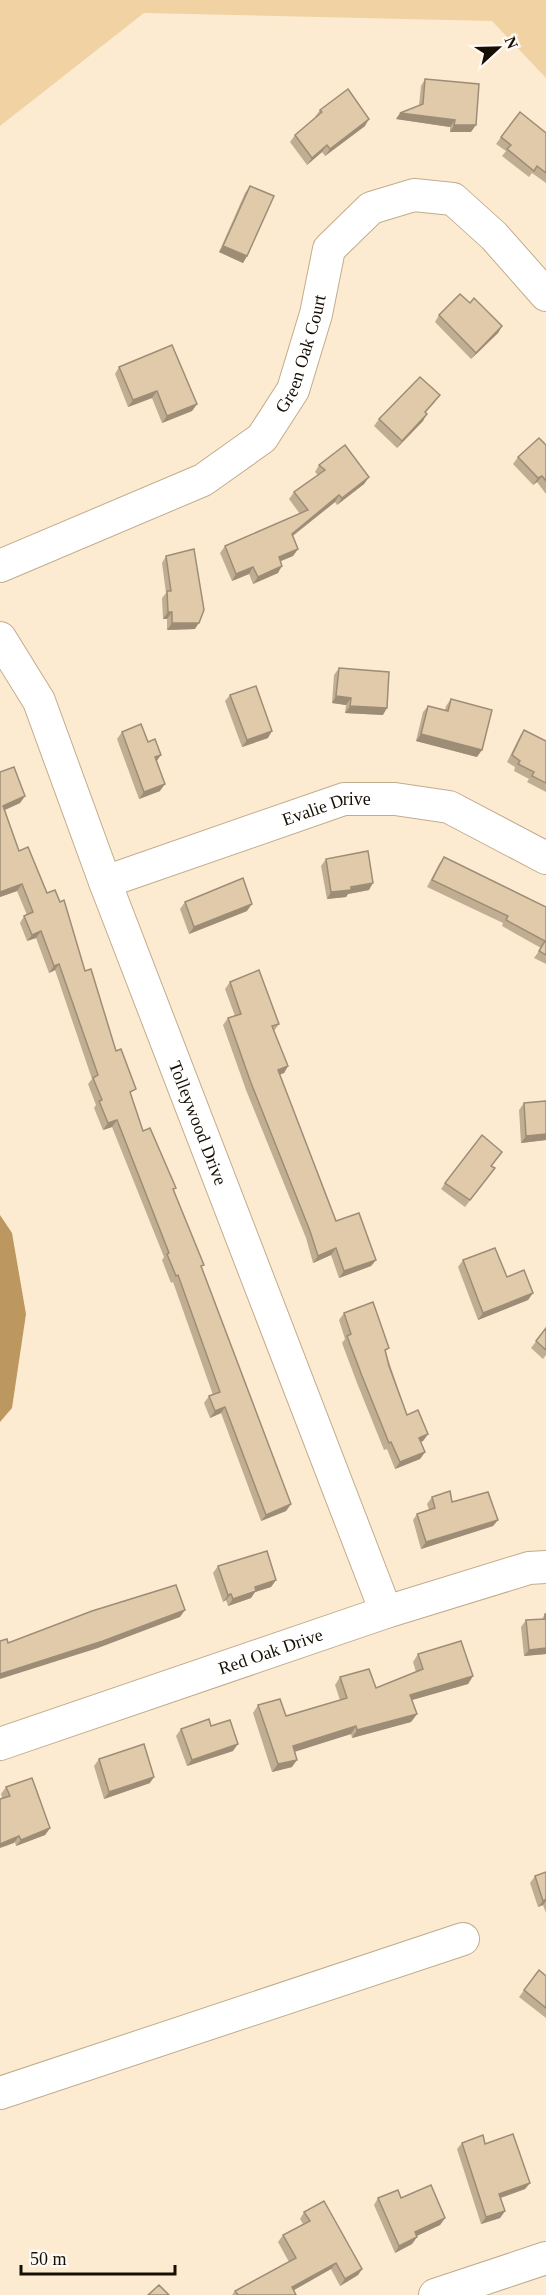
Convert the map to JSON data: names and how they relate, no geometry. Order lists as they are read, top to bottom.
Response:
{
  "streets": {
    "street": [
      "Green Oak Court",
      "Evalie Drive",
      "Tolleywood Drive",
      "Red Oak Drive"
    ]
  },
  "crossings": [
    ["Evalie Drive", "Tolleywood Drive"],
    ["Tolleywood Drive", "Red Oak Drive"]
  ],
  "scale_bar": "50 m",
  "north": "right"
}
